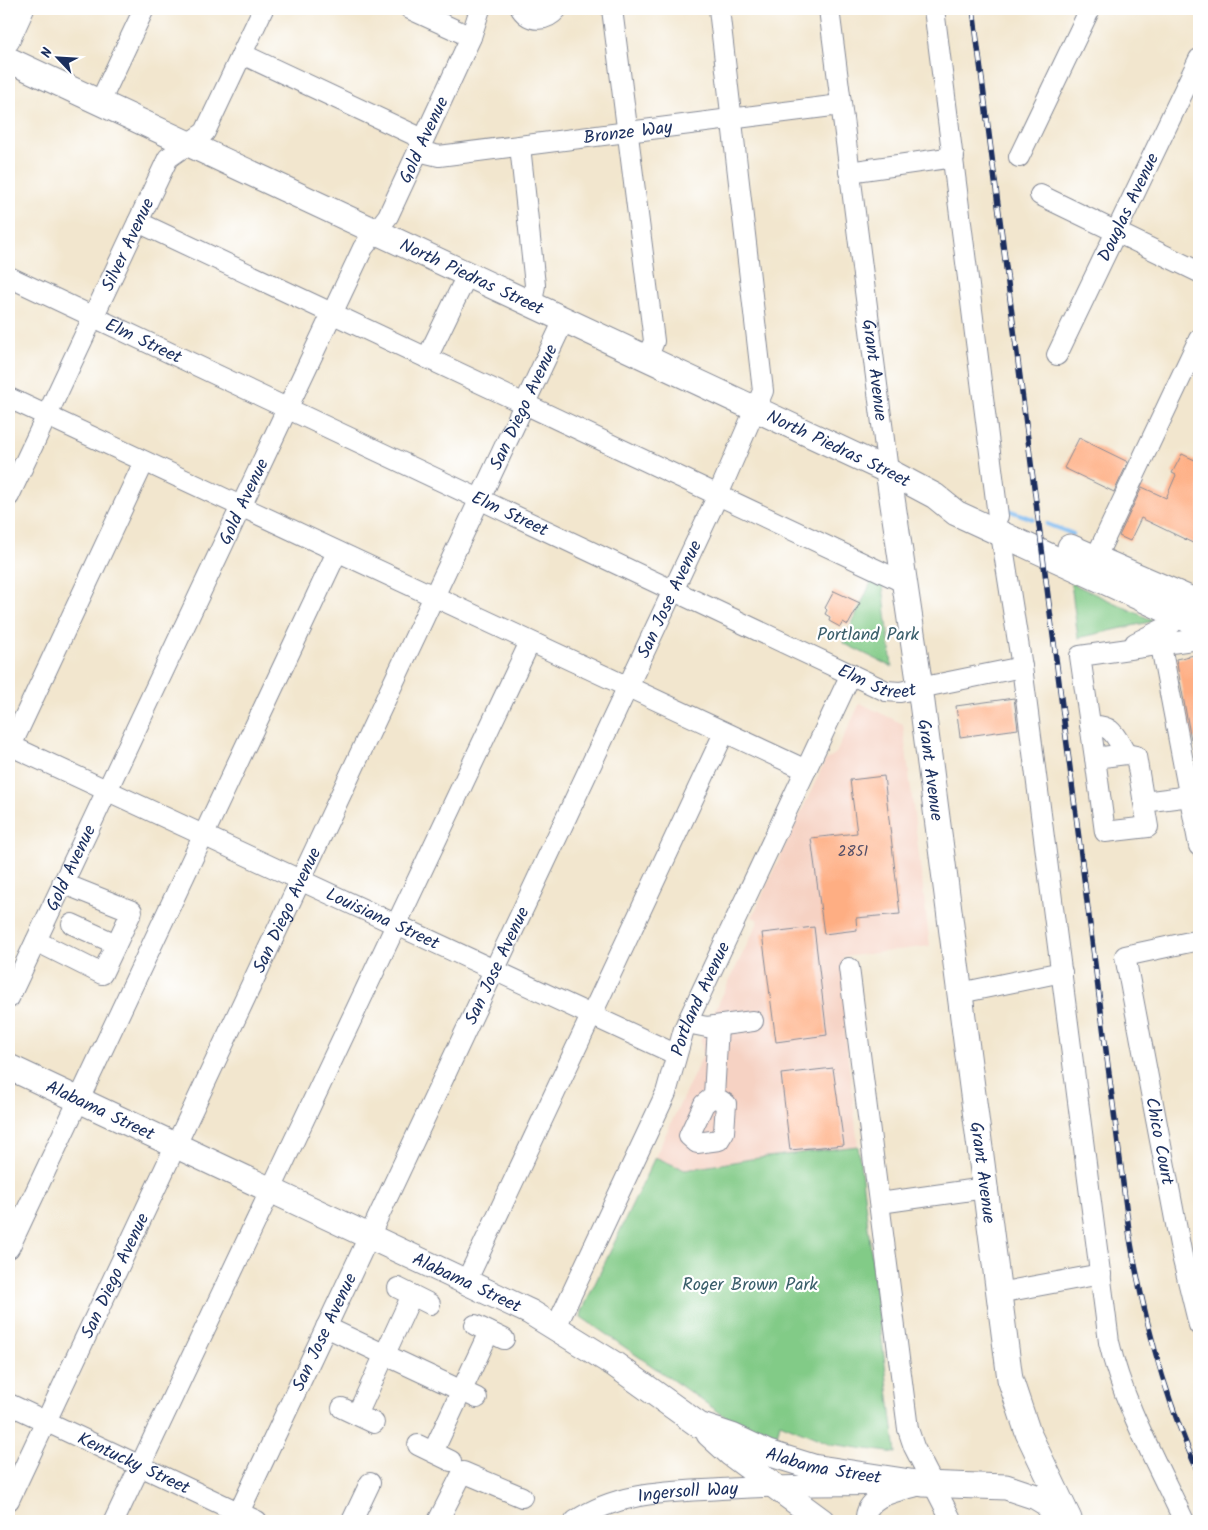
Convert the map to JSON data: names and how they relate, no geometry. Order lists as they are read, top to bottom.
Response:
{
  "streets": {
    "main road": ["North Piedras Street", "Grant Avenue", "Alabama Street"],
    "street": [
      "Bronze Way",
      "Gold Avenue",
      "Douglas Avenue",
      "Silver Avenue",
      "Elm Street",
      "San Diego Avenue",
      "San Jose Avenue",
      "Louisiana Street",
      "Portland Avenue",
      "Chico Court",
      "Kentucky Street",
      "Ingersoll Way"
    ]
  },
  "crossings": [
    ["Bronze Way", "Gold Avenue"],
    ["Bronze Way", "Silver Avenue"],
    ["Bronze Way", "Grant Avenue"],
    ["Bronze Way", "San Jose Avenue"],
    ["Gold Avenue", "North Piedras Street"],
    ["Gold Avenue", "Elm Street"],
    ["Gold Avenue", "Louisiana Street"],
    ["Silver Avenue", "North Piedras Street"],
    ["Silver Avenue", "Elm Street"],
    ["North Piedras Street", "Grant Avenue"],
    ["North Piedras Street", "San Diego Avenue"],
    ["North Piedras Street", "San Jose Avenue"],
    ["Elm Street", "Grant Avenue"],
    ["Elm Street", "San Diego Avenue"],
    ["Elm Street", "San Jose Avenue"],
    ["Elm Street", "Portland Avenue"],
    ["San Diego Avenue", "Louisiana Street"],
    ["San Diego Avenue", "Alabama Street"],
    ["San Diego Avenue", "Kentucky Street"],
    ["San Jose Avenue", "Louisiana Street"],
    ["San Jose Avenue", "Alabama Street"],
    ["San Jose Avenue", "Kentucky Street"],
    ["Louisiana Street", "Portland Avenue"],
    ["Portland Avenue", "Alabama Street"],
    ["Alabama Street", "Ingersoll Way"]
  ],
  "parks": ["Portland Park", "Roger Brown Park"],
  "house_numbers": ["2851"],
  "north": "top left"
}
